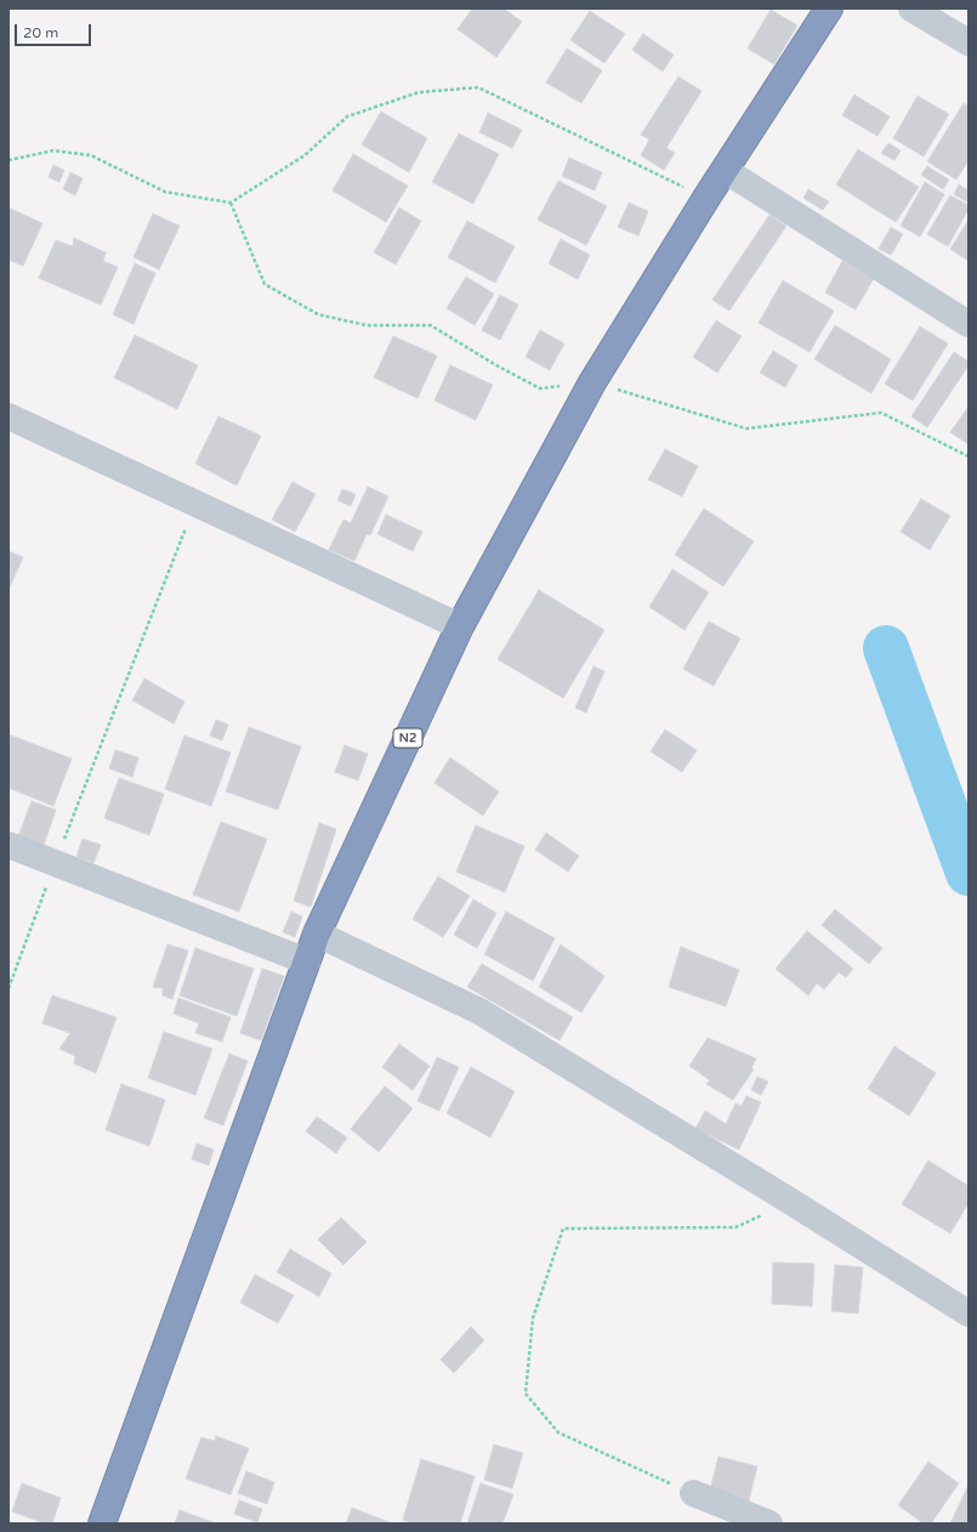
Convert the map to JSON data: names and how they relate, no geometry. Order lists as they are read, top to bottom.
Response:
{
  "streets": {
    "highway": ["N2"]
  },
  "scale_bar": "20 m"
}
